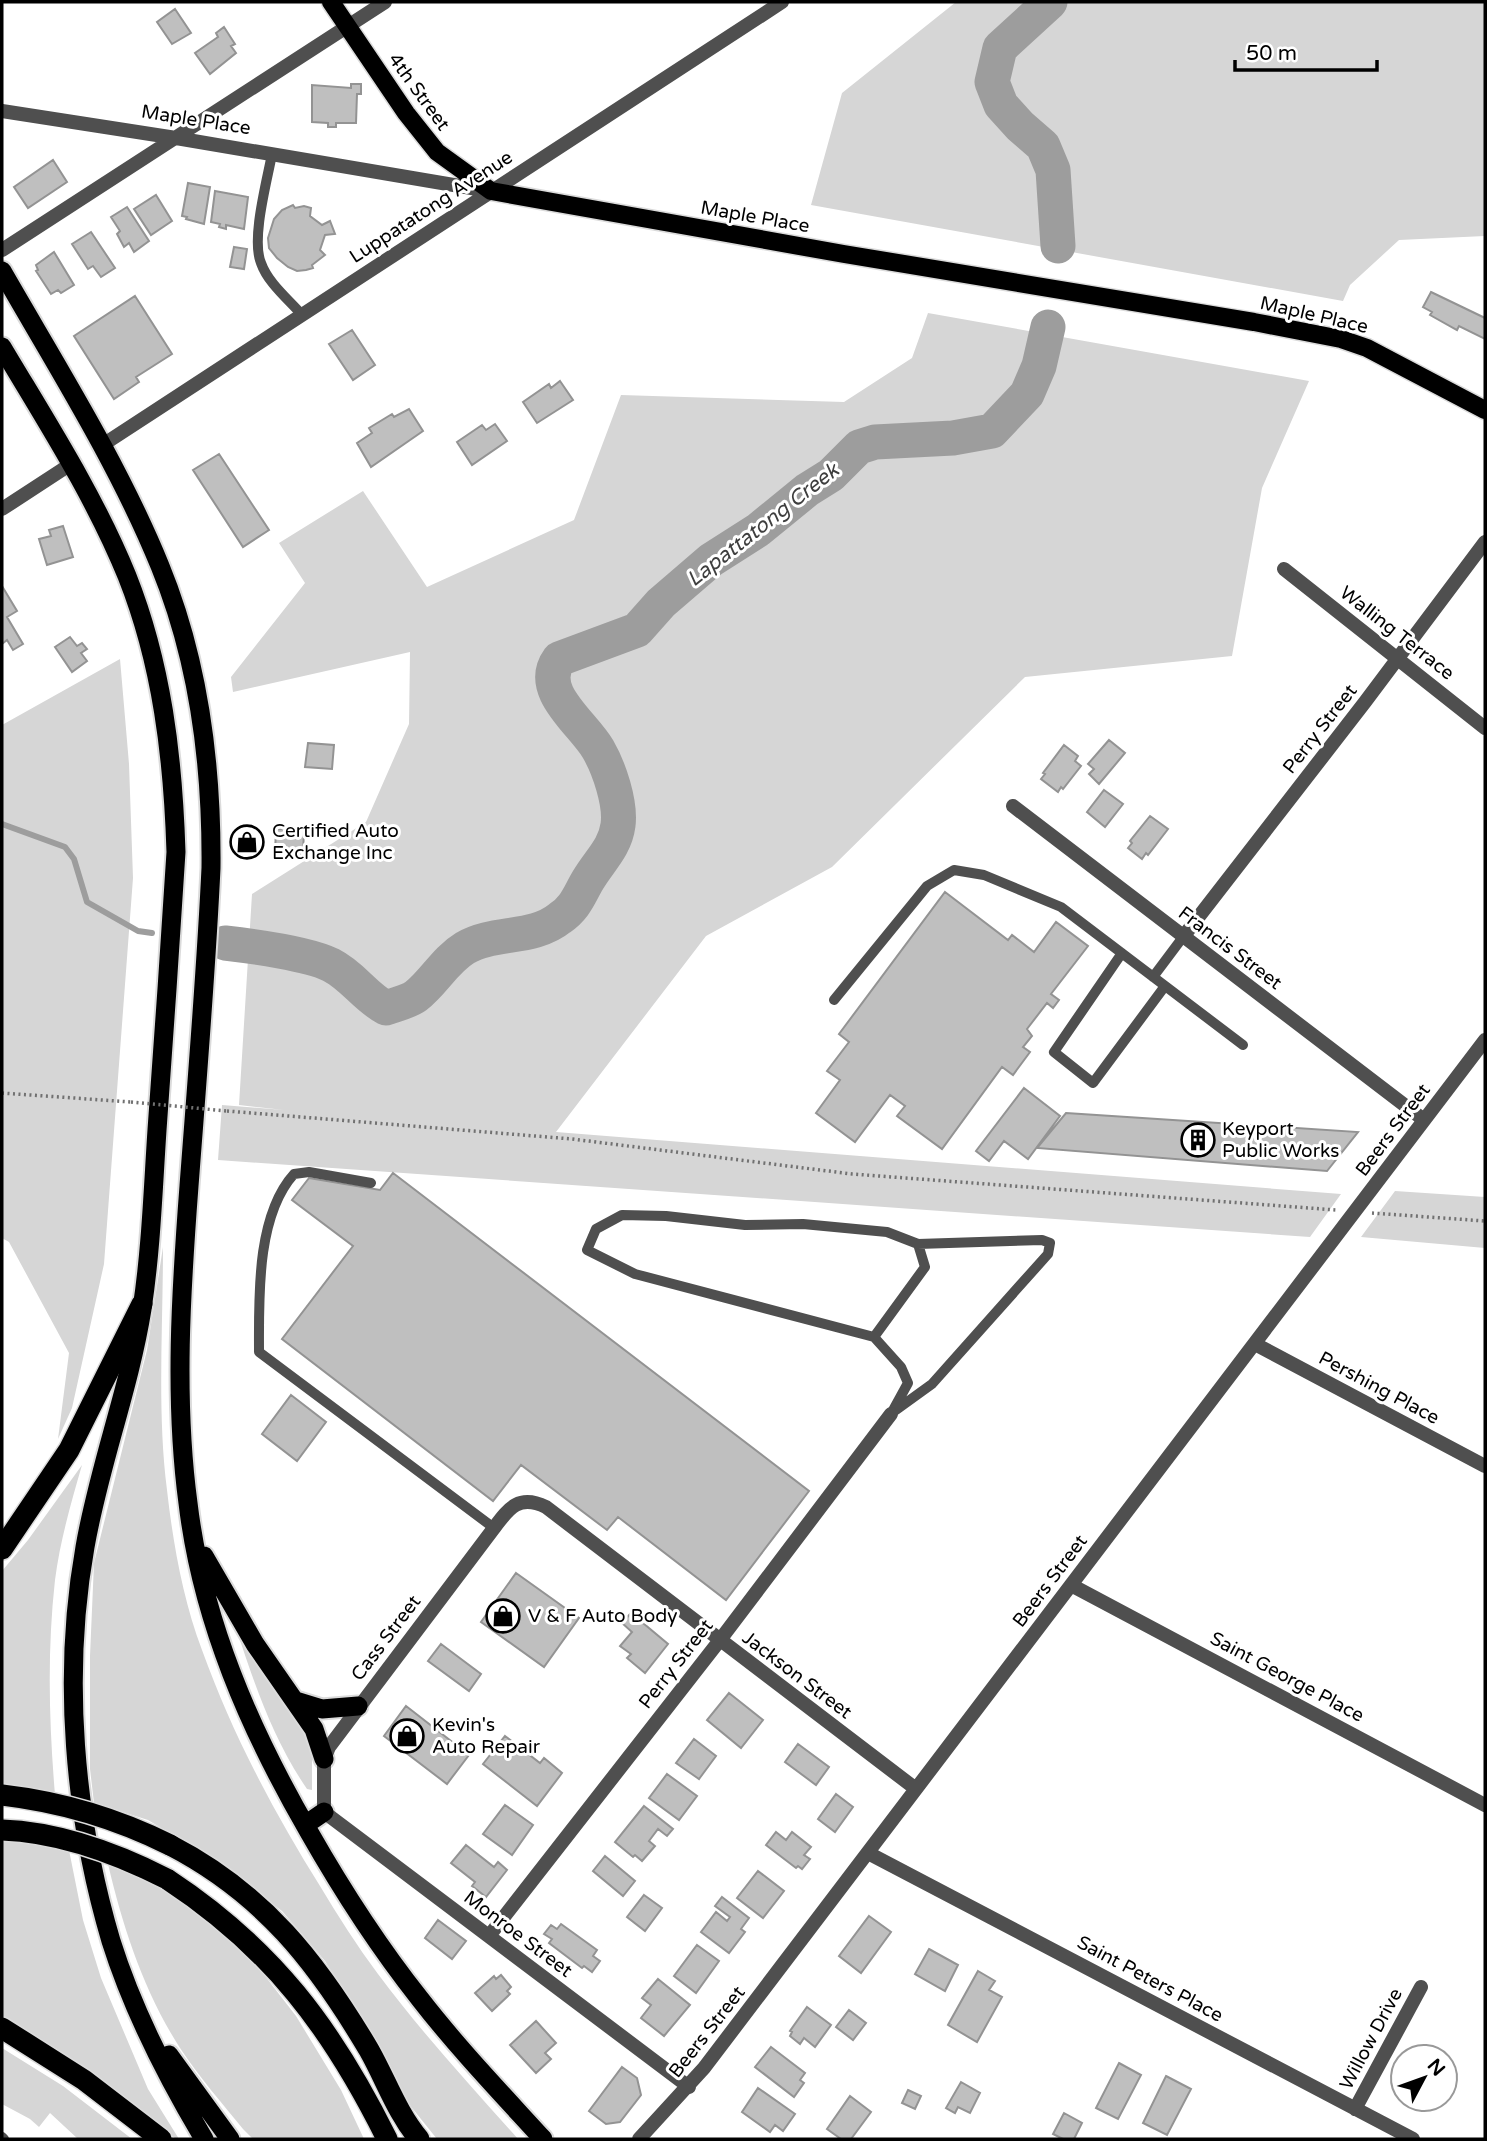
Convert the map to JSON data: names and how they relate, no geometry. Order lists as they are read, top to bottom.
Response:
{
  "streets": {
    "main road": ["4th Street", "Maple Place"],
    "street": [
      "Luppatatong Avenue",
      "Walling Terrace",
      "Perry Street",
      "Francis Street",
      "Beers Street",
      "Pershing Place",
      "Cass Street",
      "Jackson Street",
      "Saint George Place",
      "Monroe Street",
      "Saint Peters Place",
      "Willow Drive"
    ]
  },
  "crossings": [
    ["4th Street", "Maple Place"],
    ["4th Street", "Luppatatong Avenue"],
    ["Maple Place", "Luppatatong Avenue"],
    ["Walling Terrace", "Perry Street"],
    ["Perry Street", "Francis Street"],
    ["Perry Street", "Jackson Street"],
    ["Perry Street", "Monroe Street"],
    ["Francis Street", "Beers Street"],
    ["Beers Street", "Pershing Place"],
    ["Beers Street", "Jackson Street"],
    ["Beers Street", "Saint George Place"],
    ["Beers Street", "Monroe Street"],
    ["Beers Street", "Saint Peters Place"],
    ["Cass Street", "Jackson Street"],
    ["Saint Peters Place", "Willow Drive"]
  ],
  "water": ["Lapattatong Creek"],
  "places": {
    "shop": ["Certified Auto Exchange Inc", "V & F Auto Body", "Kevin's Auto Repair"],
    "building": ["Keyport Public Works"]
  },
  "scale_bar": "50 m",
  "north": "top right"
}
